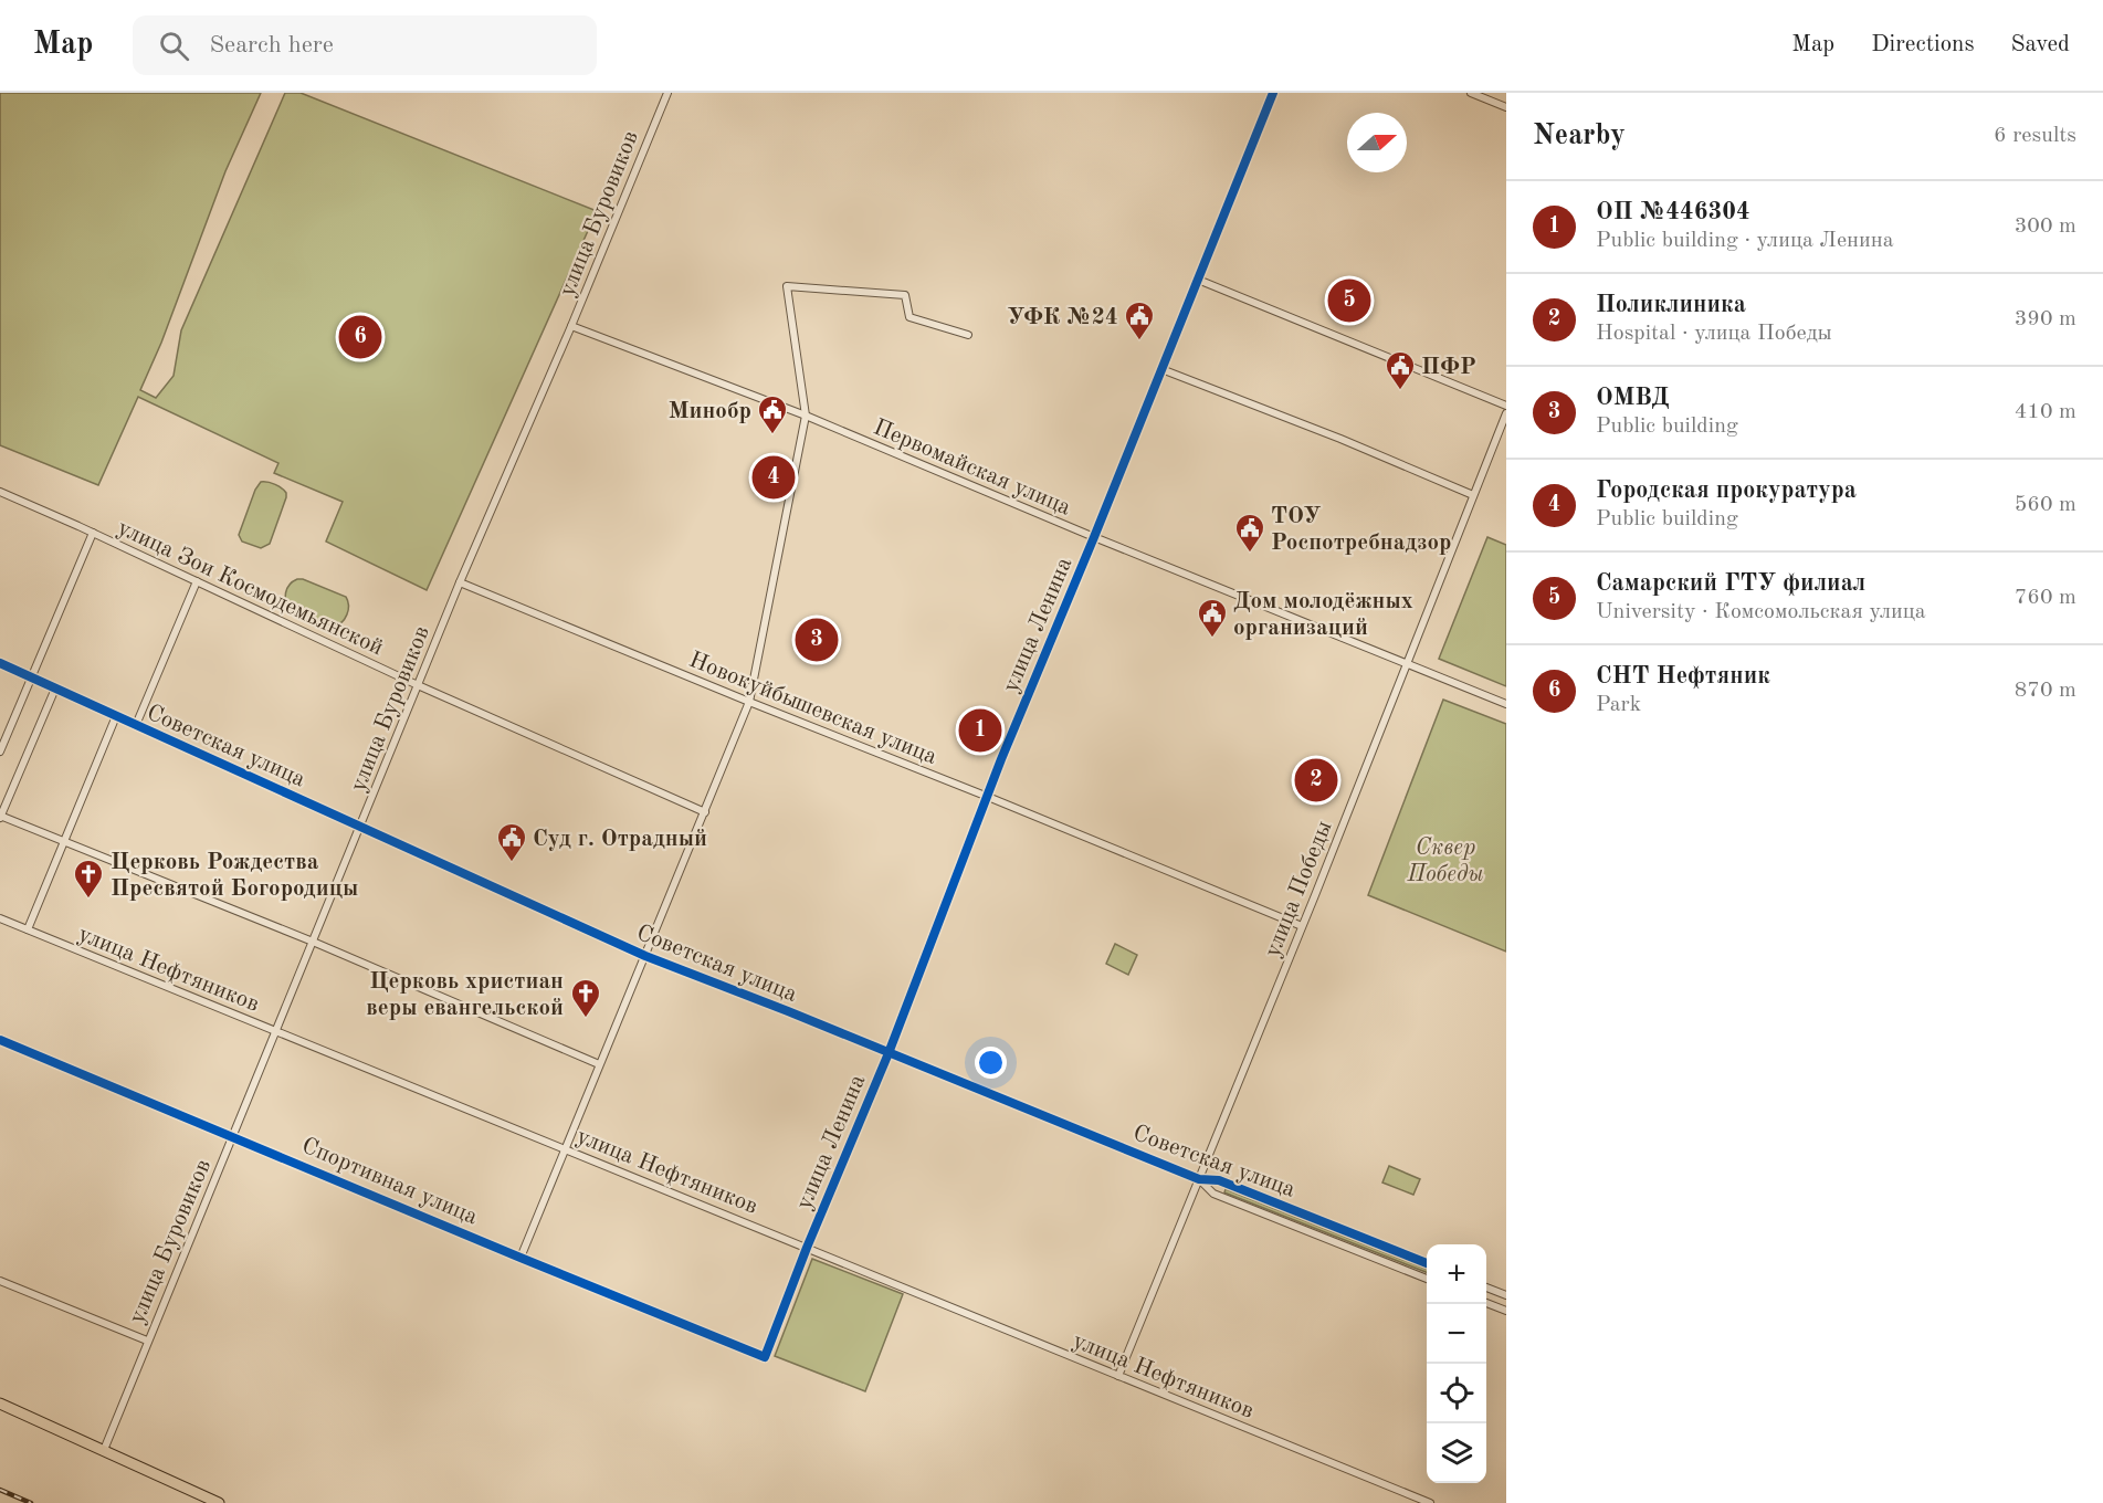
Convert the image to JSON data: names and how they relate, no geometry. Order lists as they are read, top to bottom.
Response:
{
  "streets": {
    "street": [
      "улица Буровиков",
      "Первомайская улица",
      "улица Зои Космодемьянской",
      "улица Ленина",
      "Новокуйбышевская улица",
      "Советская улица",
      "улица Победы",
      "улица Нефтяников",
      "Спортивная улица"
    ]
  },
  "crossings": [
    ["улица Буровиков", "Первомайская улица"],
    ["улица Буровиков", "улица Зои Космодемьянской"],
    ["улица Буровиков", "Новокуйбышевская улица"],
    ["улица Буровиков", "Советская улица"],
    ["улица Буровиков", "улица Нефтяников"],
    ["улица Буровиков", "Спортивная улица"],
    ["Первомайская улица", "улица Ленина"],
    ["Первомайская улица", "улица Победы"],
    ["улица Ленина", "Новокуйбышевская улица"],
    ["улица Ленина", "Советская улица"],
    ["улица Ленина", "улица Нефтяников"],
    ["улица Ленина", "Спортивная улица"],
    ["Новокуйбышевская улица", "улица Победы"],
    ["Советская улица", "улица Победы"],
    ["улица Победы", "улица Нефтяников"]
  ],
  "parks": ["Сквер Победы"],
  "places": {
    "public building": [
      "УФК №24",
      "ПФР",
      "Минобр",
      "ТОУ Роспотребнадзор",
      "Дом молодёжных организаций",
      "Суд г. Отрадный"
    ],
    "church": ["Церковь Рождества Пресвятой Богородицы", "Церковь христиан веры евангельской"]
  },
  "north": "right",
  "page": {
    "header": "Map",
    "search": "Search here",
    "nav": ["Map", "Directions", "Saved"],
    "heading": ["Nearby", "6 results"],
    "list": [
      {
        "mark": "1",
        "name": "ОП №446304",
        "note": "Public building · улица Ленина",
        "value": "300 m"
      },
      {
        "mark": "2",
        "name": "Поликлиника",
        "note": "Hospital · улица Победы",
        "value": "390 m"
      },
      {
        "mark": "3",
        "name": "ОМВД",
        "note": "Public building",
        "value": "410 m"
      },
      {
        "mark": "4",
        "name": "Городская прокуратура",
        "note": "Public building",
        "value": "560 m"
      },
      {
        "mark": "5",
        "name": "Самарский ГТУ филиал",
        "note": "University · Комсомольская улица",
        "value": "760 m"
      },
      {
        "mark": "6",
        "name": "СНТ Нефтяник",
        "note": "Park",
        "value": "870 m"
      }
    ],
    "pins": [
      "5",
      "6",
      "4",
      "3",
      "1",
      "2"
    ],
    "map_buttons": ["+", "−"]
  }
}
